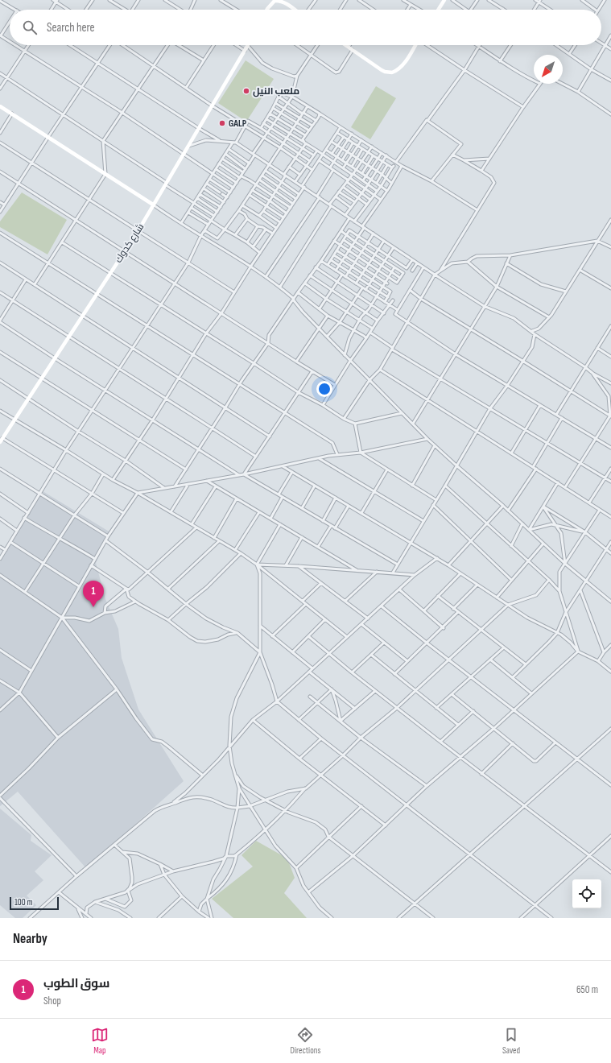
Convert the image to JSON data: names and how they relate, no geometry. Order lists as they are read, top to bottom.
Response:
{
  "streets": {
    "street": ["شارع كدوك"]
  },
  "places": ["ملعب النيل", "GALP"],
  "scale_bar": "100 m",
  "north": "bottom left",
  "page": {
    "search": "Search here",
    "pins": "1",
    "scale": "100 m",
    "heading": "Nearby",
    "list": [
      {
        "mark": "1",
        "name": "سوق الطوب",
        "note": "Shop",
        "value": "650 m"
      }
    ],
    "nav": ["Map", "Directions", "Saved"]
  }
}
